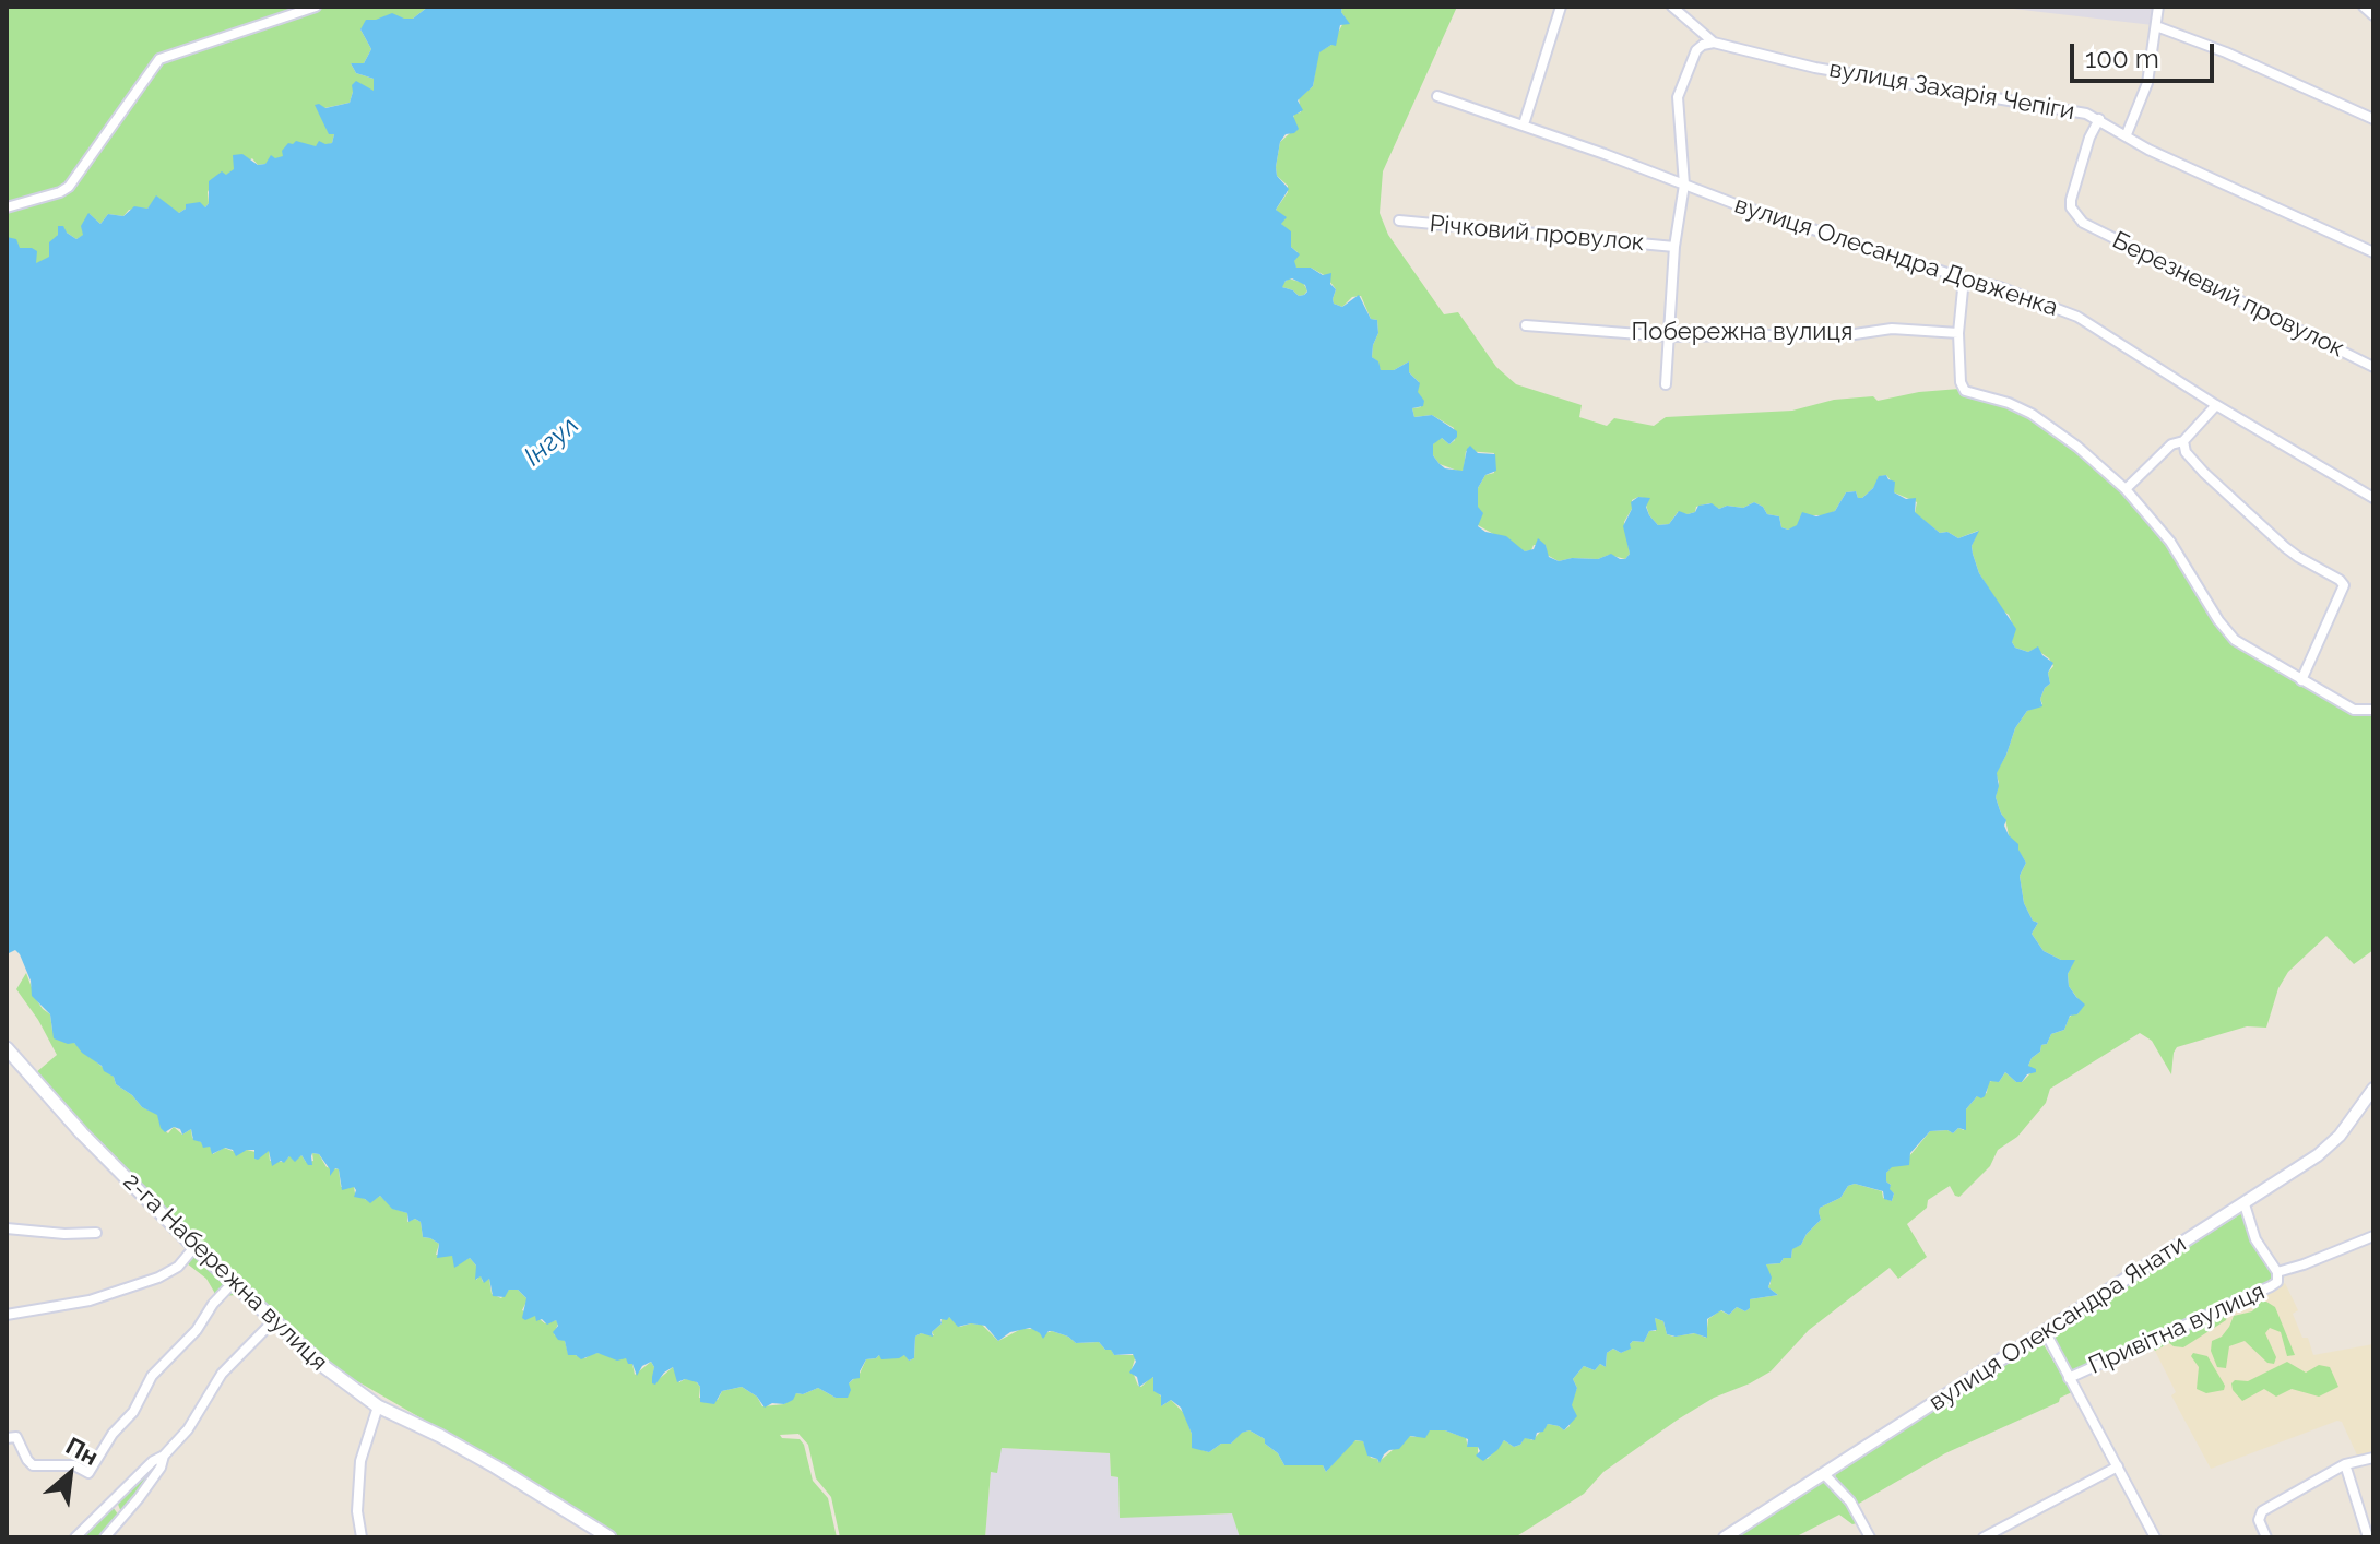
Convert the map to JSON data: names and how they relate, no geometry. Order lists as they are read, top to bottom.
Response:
{
  "streets": {
    "main road": ["2-га Набережна вулиця"],
    "street": [
      "вулиця Захарія Чепіги",
      "Річковий провулок",
      "вулиця Олесандра Довженка",
      "Березневий провулок",
      "Побережна вулиця",
      "вулиця Олександра Янати",
      "Привітна вулиця"
    ]
  },
  "crossings": [
    ["вулиця Захарія Чепіги", "Березневий провулок"]
  ],
  "water": ["Інгул"],
  "scale_bar": "100 m",
  "north": "top right"
}
